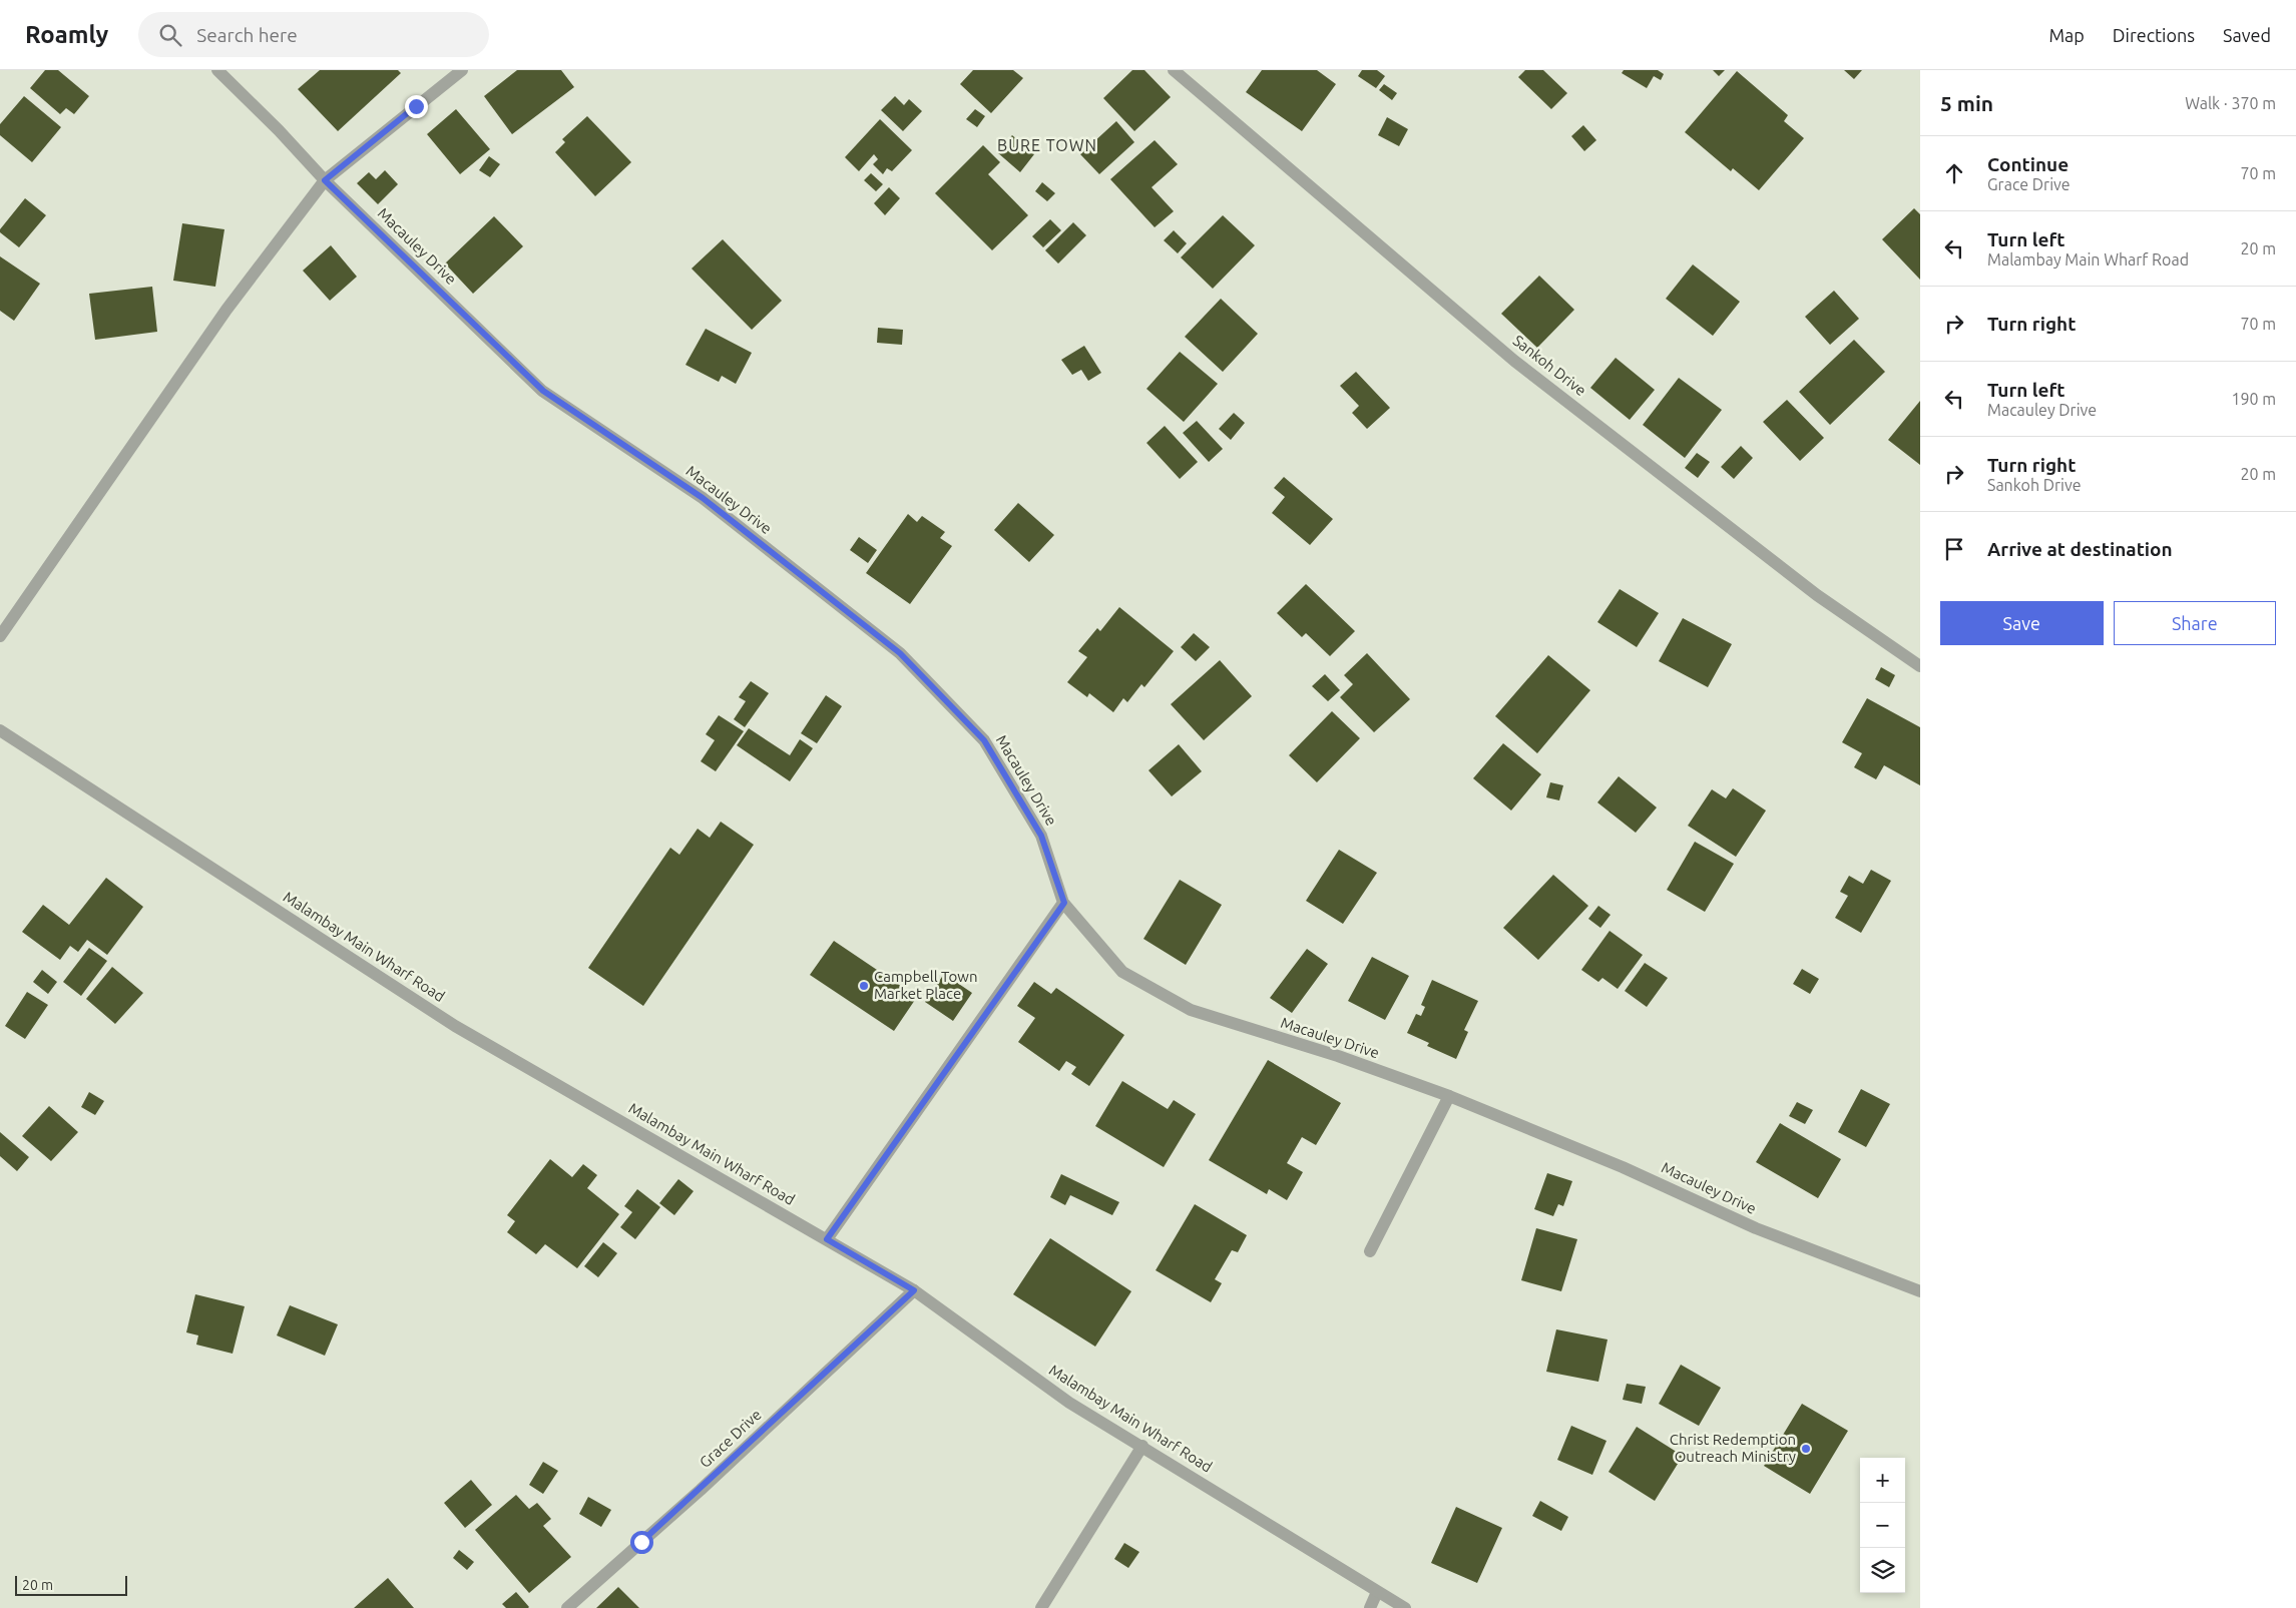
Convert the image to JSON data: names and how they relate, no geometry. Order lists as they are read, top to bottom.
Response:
{
  "streets": {
    "street": [
      "Macauley Drive",
      "Sankoh Drive",
      "Malambay Main Wharf Road",
      "Grace Drive"
    ]
  },
  "crossings": [
    ["Malambay Main Wharf Road", "Grace Drive"]
  ],
  "districts": ["BURE TOWN"],
  "places": ["Campbell Town Market Place", "Christ Redemption Outreach Ministry"],
  "scale_bar": "20 m",
  "page": {
    "header": "Roamly",
    "search": "Search here",
    "nav": ["Map", "Directions", "Saved"],
    "heading": ["5 min", "Walk · 370 m"],
    "list": [
      ["Continue", "Grace Drive", "70 m"],
      ["Turn left", "Malambay Main Wharf Road", "20 m"],
      ["Turn right", "70 m"],
      ["Turn left", "Macauley Drive", "190 m"],
      ["Turn right", "Sankoh Drive", "20 m"],
      "Arrive at destination"
    ],
    "buttons": ["Save", "Share"],
    "map_buttons": ["+", "−"],
    "scale": "20 m"
  }
}
